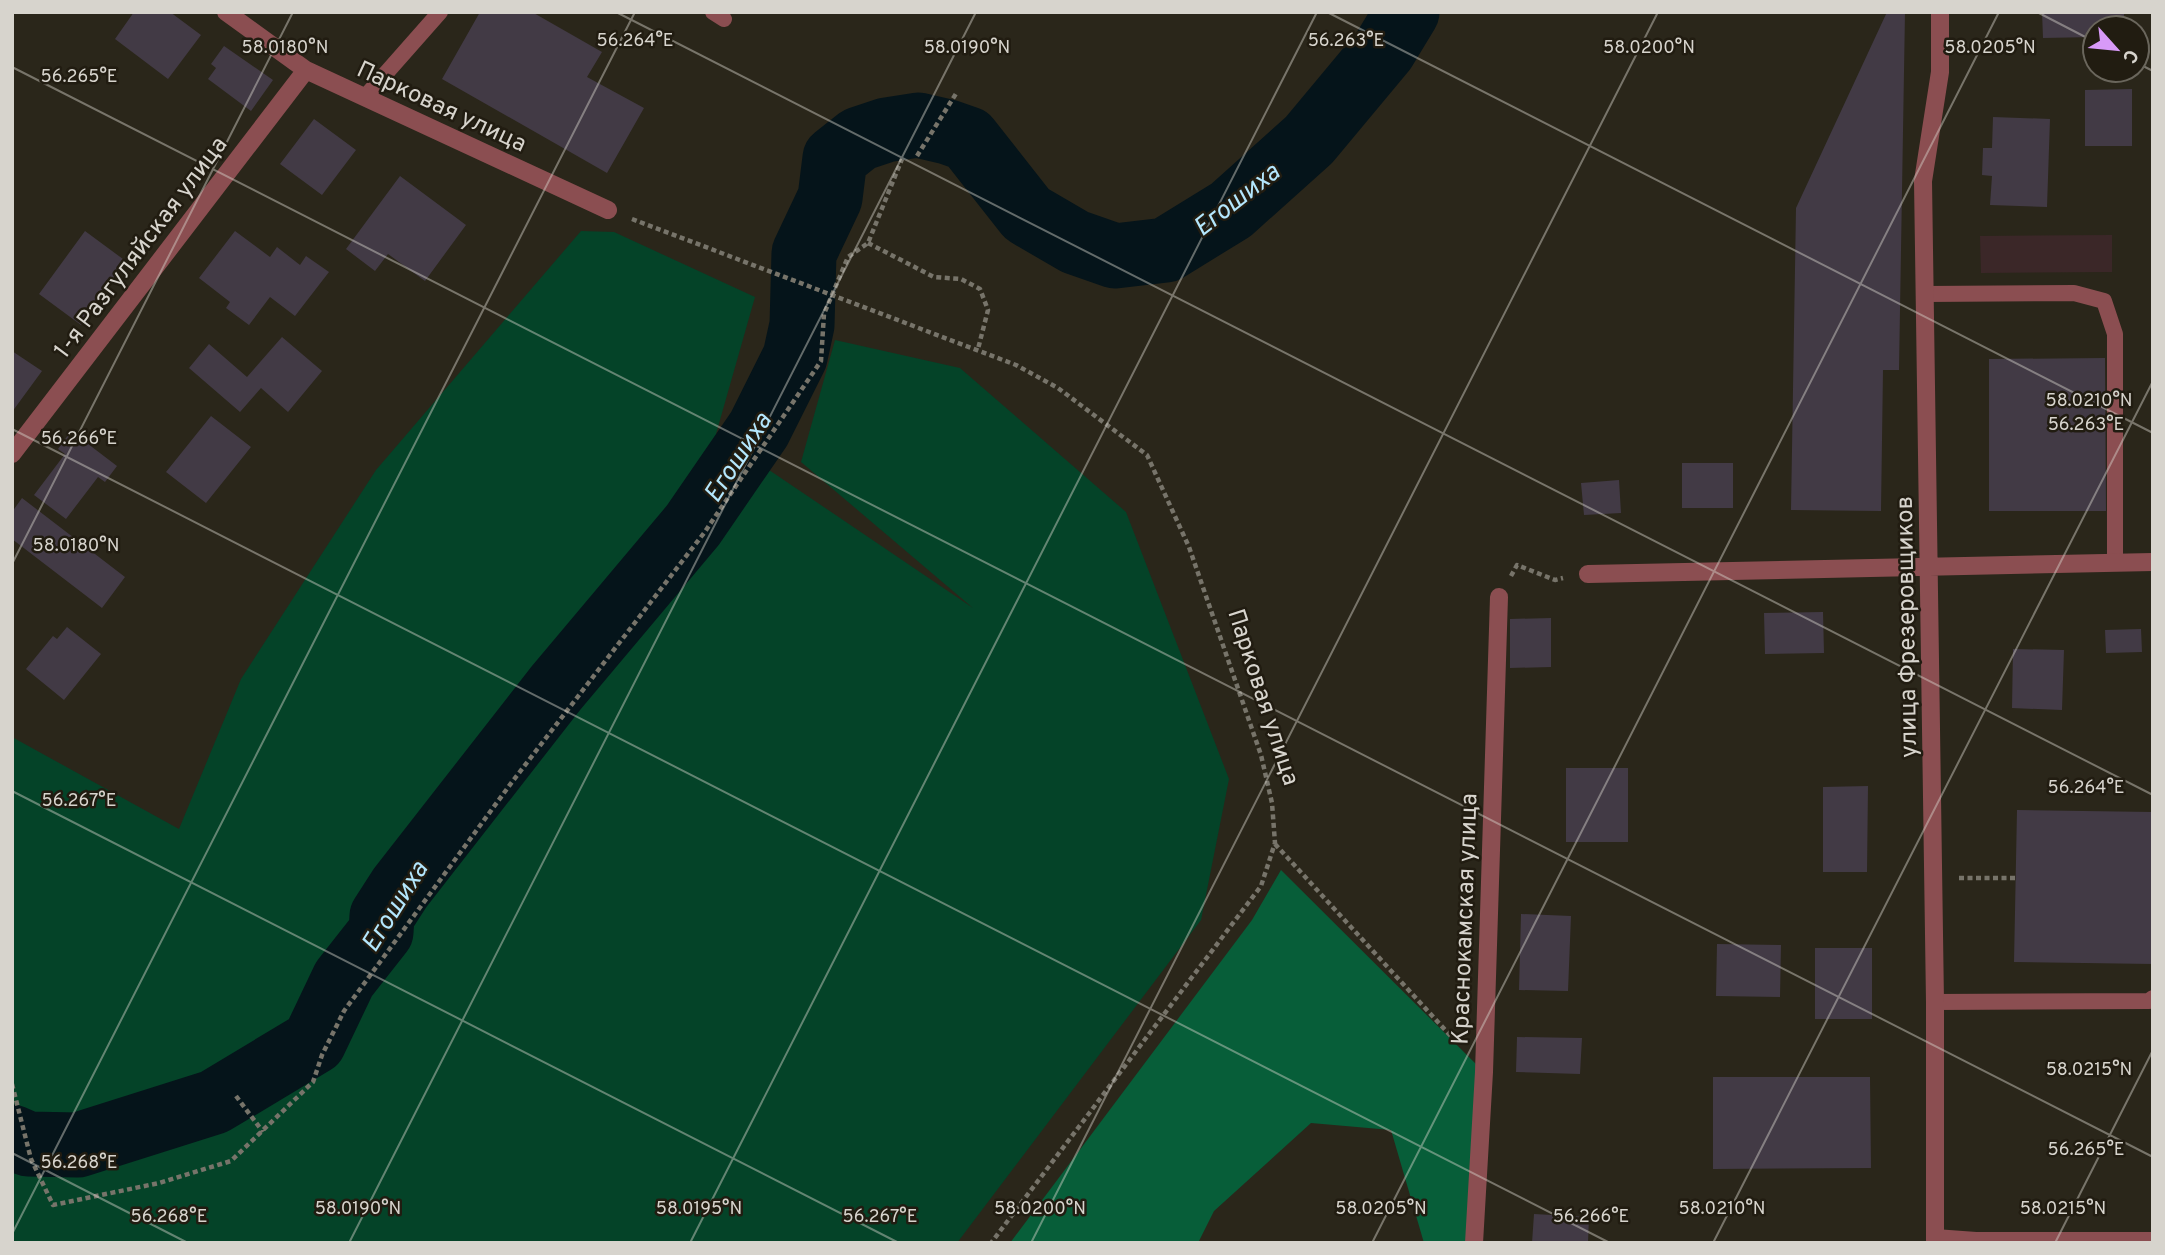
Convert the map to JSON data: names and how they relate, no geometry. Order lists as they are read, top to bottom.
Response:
{
  "streets": {
    "street": [
      "Парковая улица",
      "1-я Разгуляйская улица",
      "улица Фрезеровщиков",
      "Краснокамская улица"
    ]
  },
  "crossings": [
    ["Парковая улица", "1-я Разгуляйская улица"]
  ],
  "water": ["Егошиха"],
  "north": "bottom right",
  "coordinates": [
    "56.264°E",
    "56.263°E",
    "58.0180°N",
    "58.0190°N",
    "58.0200°N",
    "58.0205°N",
    "56.265°E",
    "58.0210°N",
    "56.266°E",
    "56.267°E",
    "58.0215°N",
    "56.268°E",
    "58.0195°N"
  ]
}
